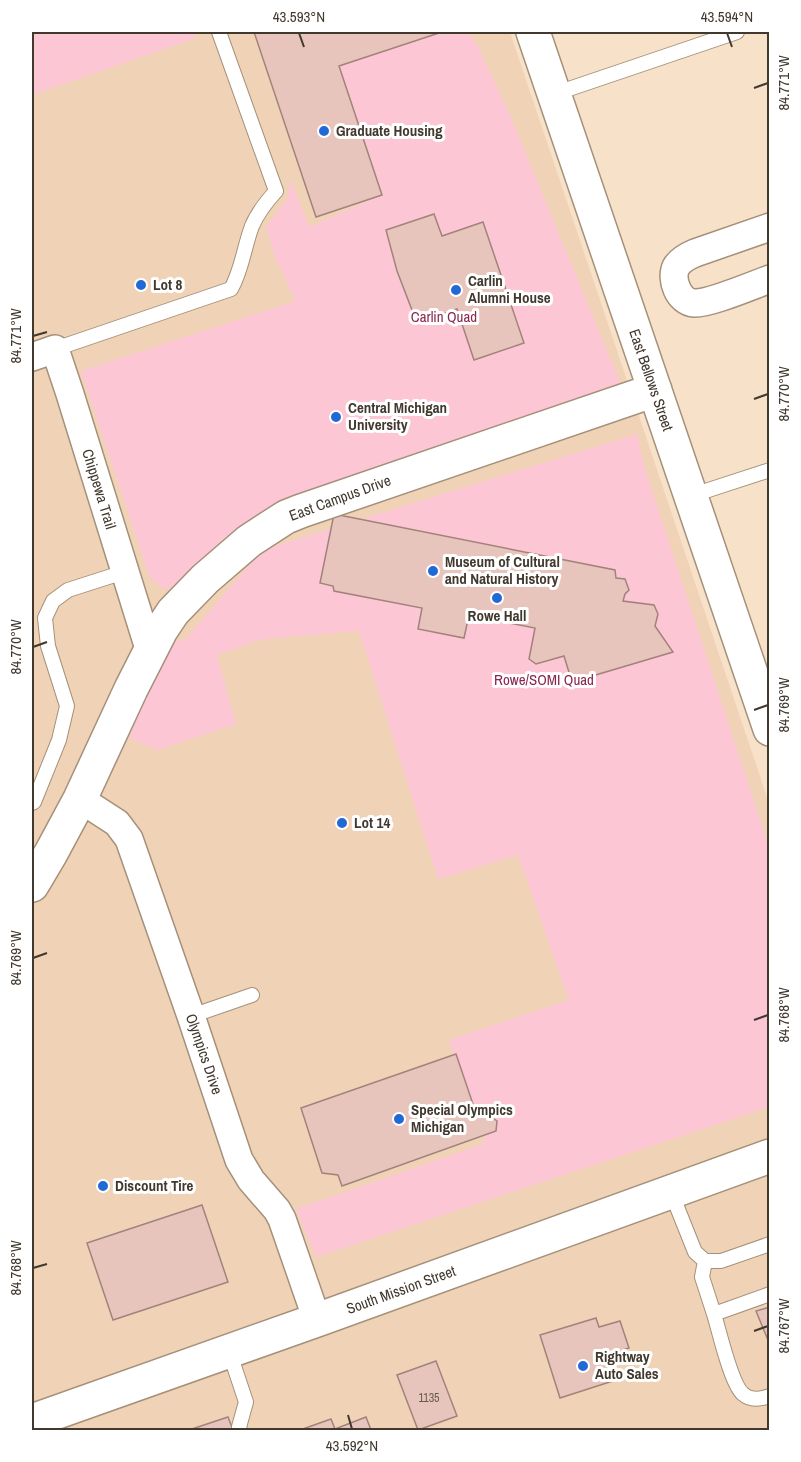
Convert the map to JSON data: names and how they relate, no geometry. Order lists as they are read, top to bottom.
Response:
{
  "streets": {
    "street": [
      "East Bellows Street",
      "Chippewa Trail",
      "East Campus Drive",
      "Olympics Drive",
      "South Mission Street"
    ]
  },
  "crossings": [
    ["East Bellows Street", "East Campus Drive"],
    ["Chippewa Trail", "East Campus Drive"],
    ["East Campus Drive", "Olympics Drive"],
    ["Olympics Drive", "South Mission Street"]
  ],
  "parks": ["Carlin Quad", "Rowe/SOMI Quad"],
  "places": [
    "Graduate Housing",
    "Lot 8",
    "Carlin Alumni House",
    "Central Michigan University",
    "Museum of Cultural and Natural History",
    "Rowe Hall",
    "Lot 14",
    "Special Olympics Michigan",
    "Discount Tire",
    "Rightway Auto Sales"
  ],
  "house_numbers": ["1135"],
  "coordinates": [
    "43.593°N",
    "43.594°N",
    "84.771°W",
    "84.770°W",
    "84.769°W",
    "84.768°W",
    "84.767°W",
    "43.592°N"
  ]
}
